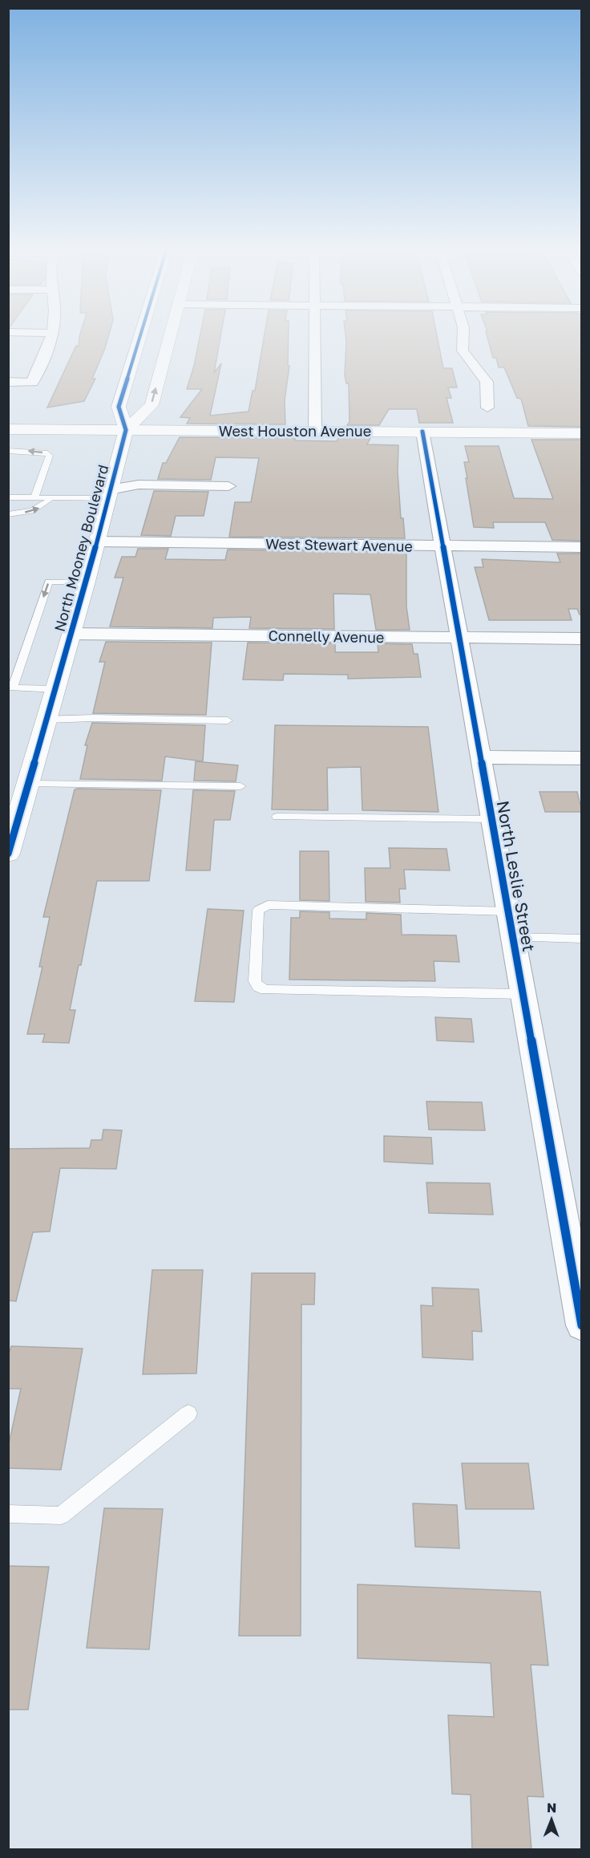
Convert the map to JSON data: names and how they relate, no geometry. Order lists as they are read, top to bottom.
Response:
{
  "streets": {
    "street": [
      "West Houston Avenue",
      "West Stewart Avenue",
      "North Mooney Boulevard",
      "Connelly Avenue",
      "North Leslie Street"
    ]
  },
  "crossings": [
    ["West Houston Avenue", "North Mooney Boulevard"],
    ["West Houston Avenue", "North Leslie Street"],
    ["West Stewart Avenue", "North Mooney Boulevard"],
    ["West Stewart Avenue", "North Leslie Street"],
    ["North Mooney Boulevard", "Connelly Avenue"],
    ["Connelly Avenue", "North Leslie Street"]
  ],
  "north": "top"
}
